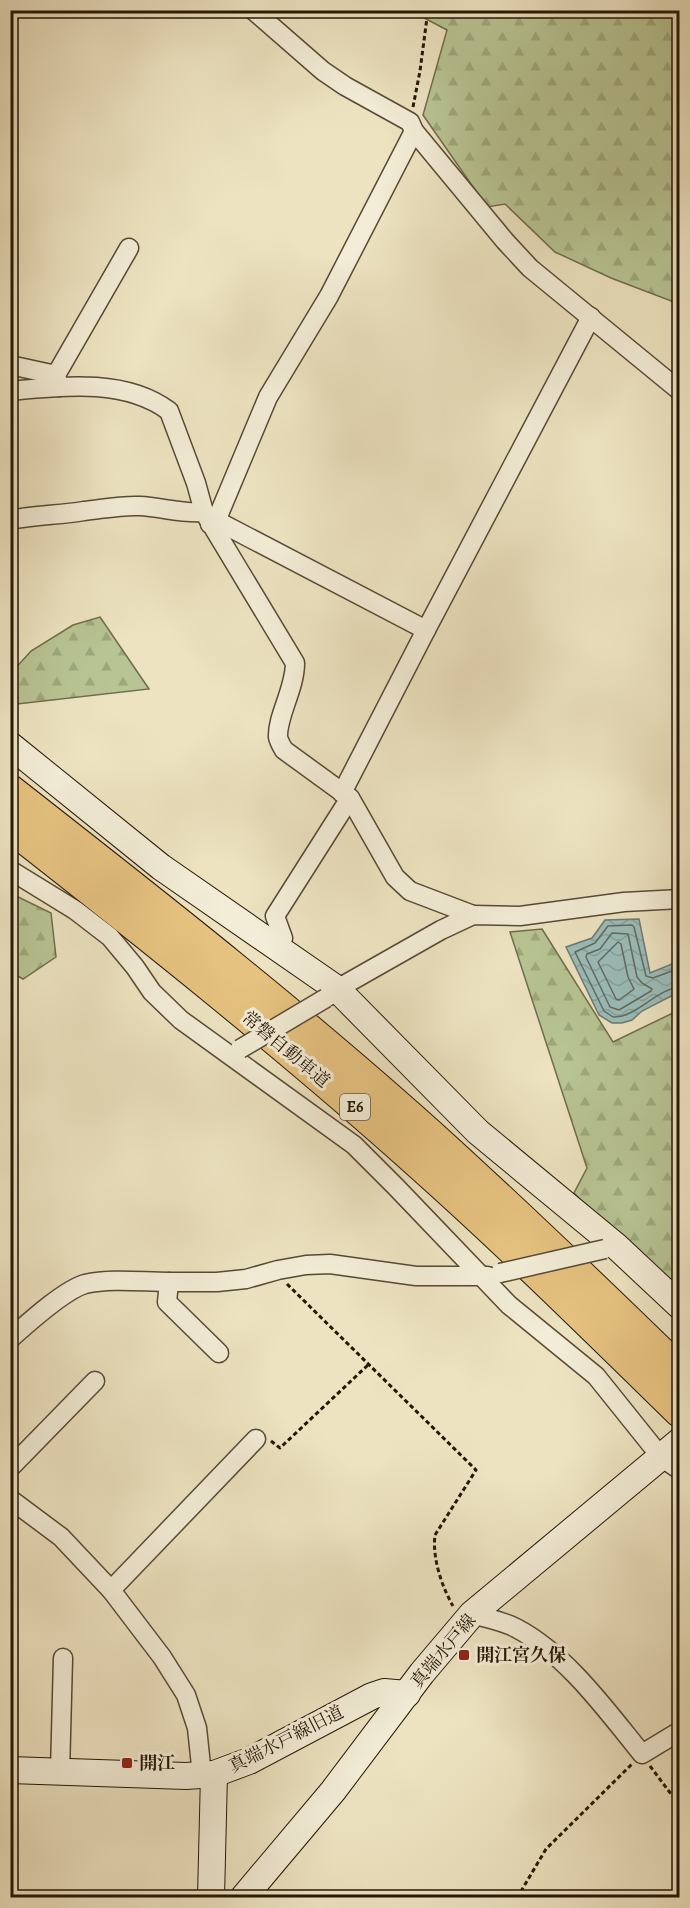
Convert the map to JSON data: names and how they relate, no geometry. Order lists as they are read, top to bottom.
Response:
{
  "streets": {
    "highway": ["常磐自動車道", "E6"],
    "street": ["真端水戸線", "真端水戸線旧道"]
  },
  "crossings": [
    ["真端水戸線", "真端水戸線旧道"]
  ],
  "places": {
    "transit": ["開江宮久保", "開江"]
  }
}
